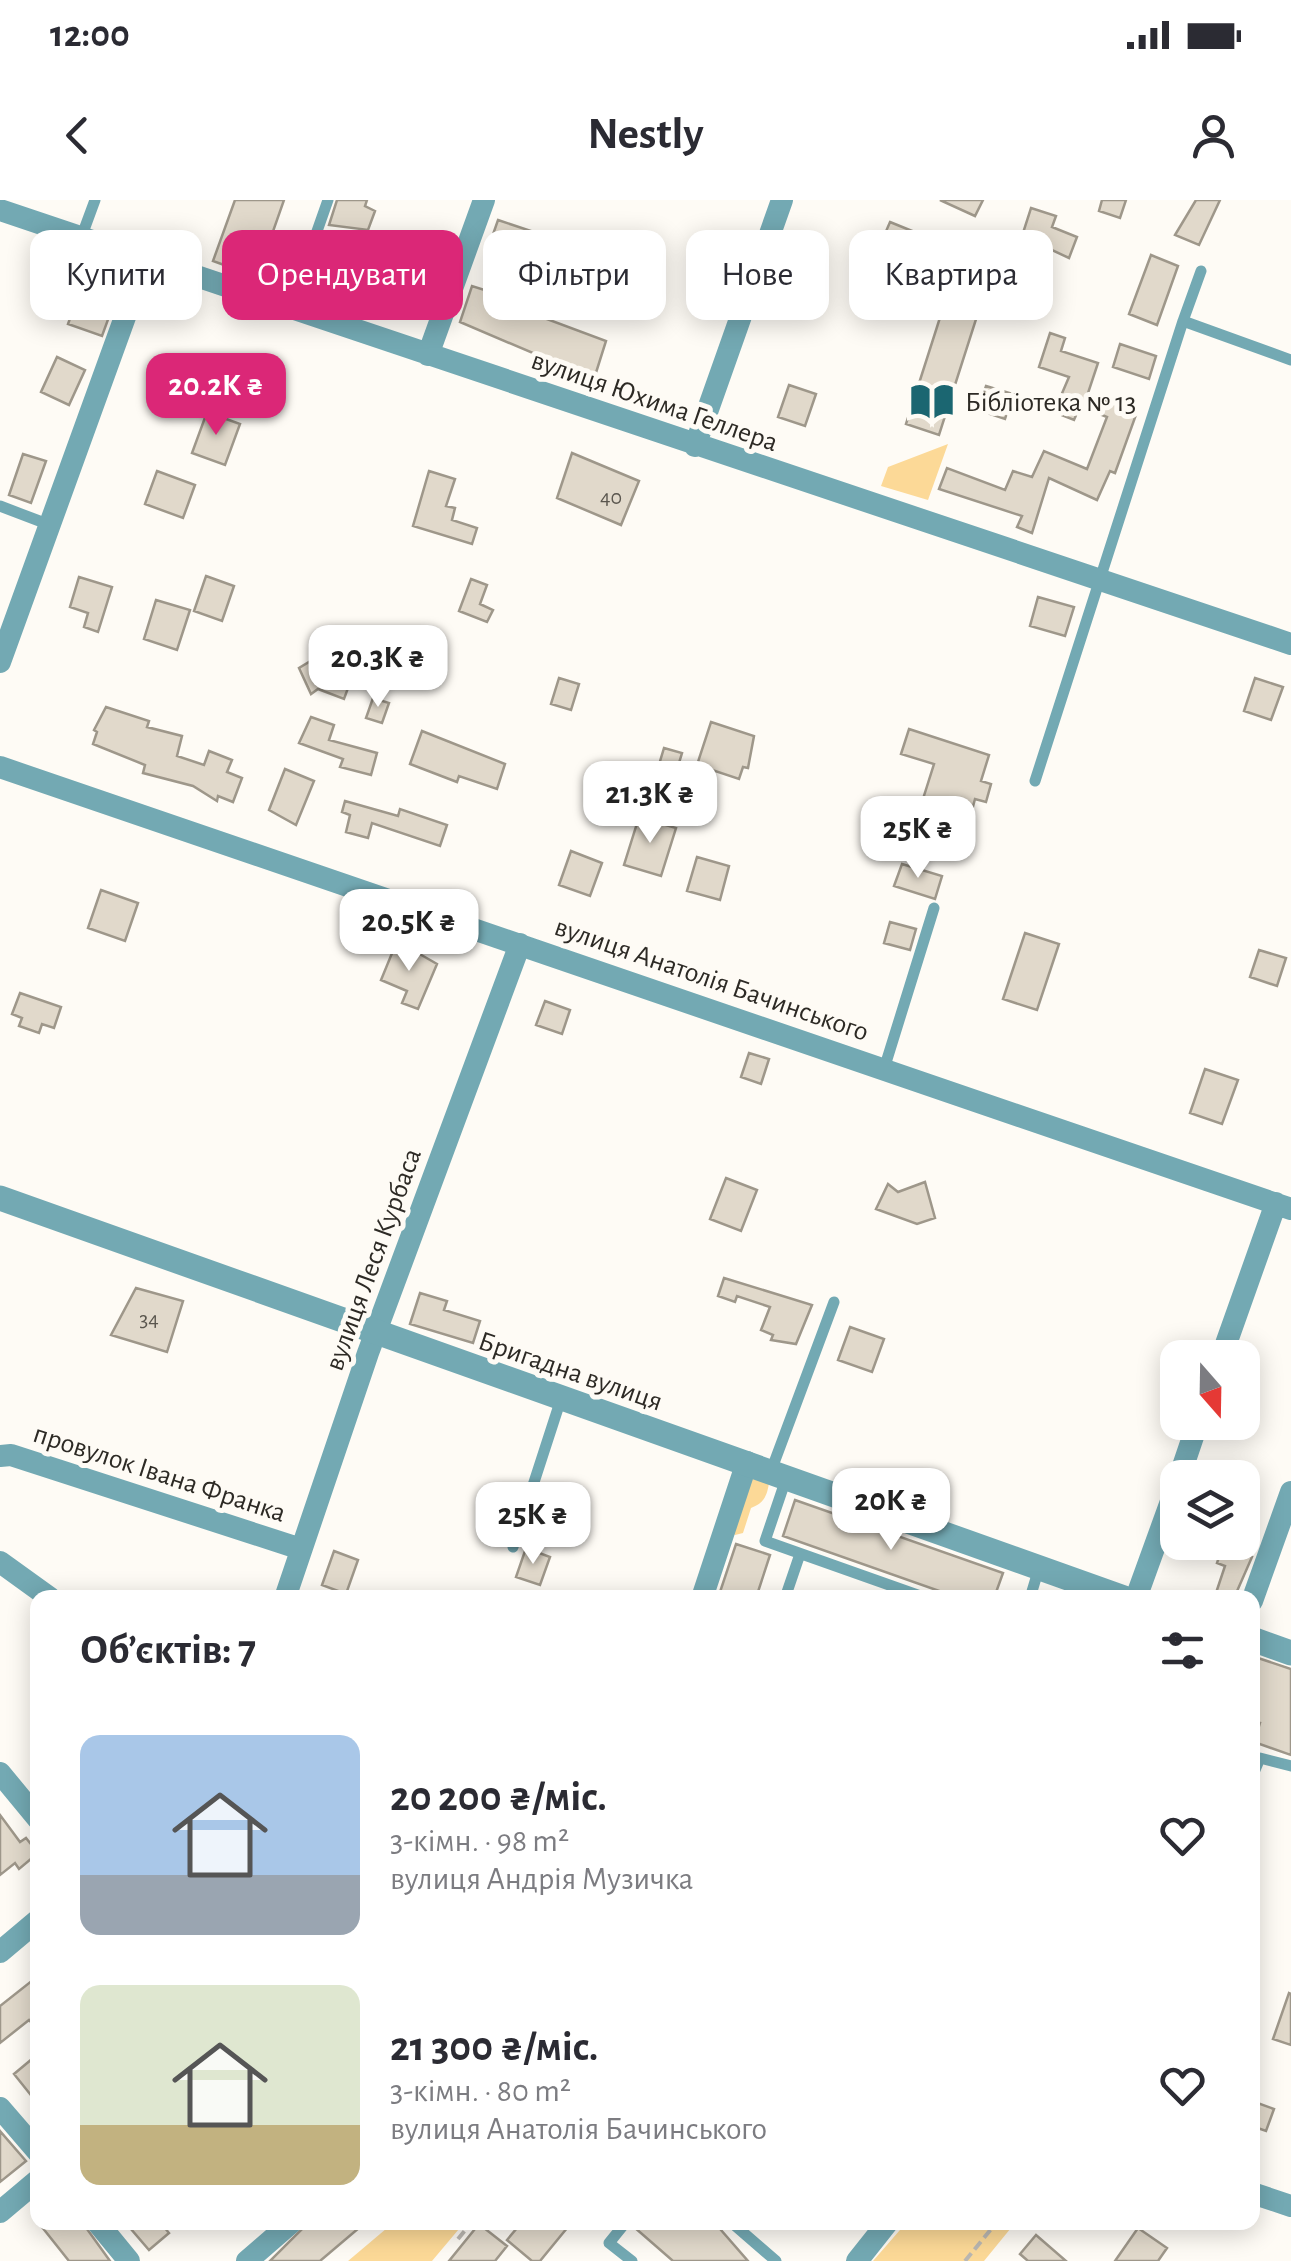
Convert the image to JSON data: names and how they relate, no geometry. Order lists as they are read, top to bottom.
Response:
{
  "streets": {
    "street": [
      "вулиця Юхима Геллера",
      "вулиця Анатолія Бачинського",
      "вулиця Леся Курбаса",
      "Бригадна вулиця",
      "провулок Івана Франка"
    ]
  },
  "crossings": [
    ["вулиця Анатолія Бачинського", "вулиця Леся Курбаса"],
    ["вулиця Леся Курбаса", "Бригадна вулиця"],
    ["вулиця Леся Курбаса", "провулок Івана Франка"]
  ],
  "places": {
    "library": ["Бібліотека № 13"]
  },
  "house_numbers": ["40", "34"],
  "north": "bottom",
  "page": {
    "status": "12:00",
    "header": "Nestly",
    "chip": [
      "Купити",
      "Орендувати",
      "Фільтри",
      "Нове",
      "Квартира"
    ],
    "price": [
      "20.2K ₴",
      "20.3K ₴",
      "21.3K ₴",
      "25K ₴",
      "20.5K ₴",
      "20K ₴",
      "25K ₴"
    ],
    "heading": "Об’єктів: 7",
    "list": [
      {
        "name": "20 200 ₴/міс.",
        "note": "3-кімн. · 98 m² · вулиця Андрія Музичка"
      },
      {
        "name": "21 300 ₴/міс.",
        "note": "3-кімн. · 80 m² · вулиця Анатолія Бачинського"
      }
    ]
  }
}
